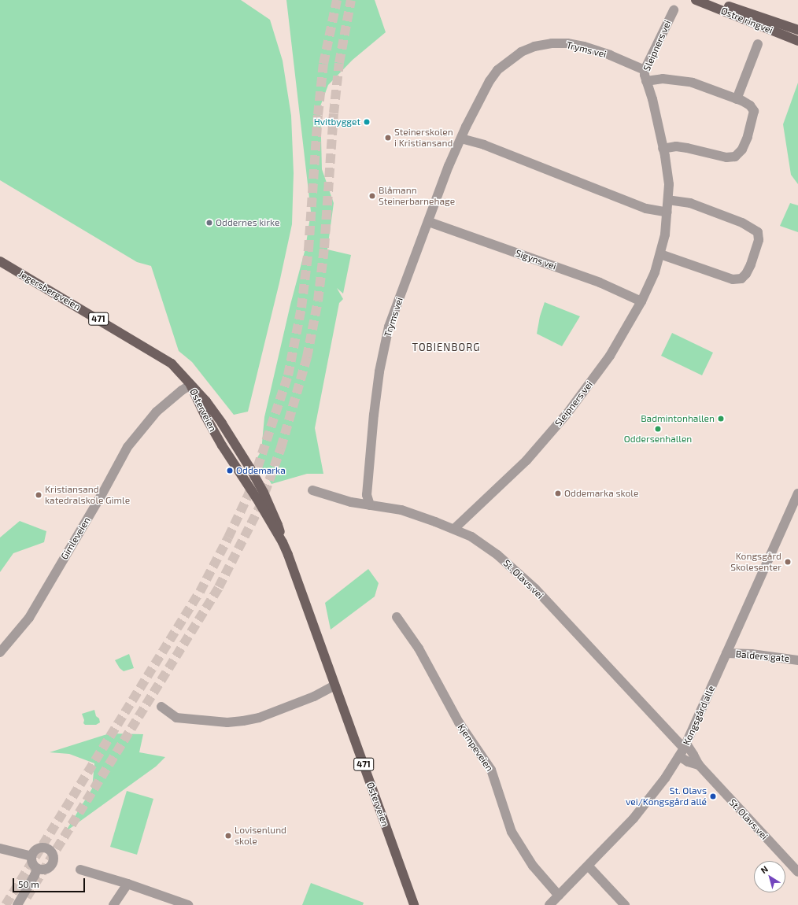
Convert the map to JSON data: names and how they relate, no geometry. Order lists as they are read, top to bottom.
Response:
{
  "streets": {
    "main road": [
      "Østre ringvei",
      "Jegersbergveien",
      "471",
      "Østerveien"
    ],
    "street": [
      "Sleipners vei",
      "Tryms vei",
      "Sigyns vei",
      "Gimleveien",
      "St. Olavs vei",
      "Balders gate",
      "Kongsgård alle",
      "Kjempeveien"
    ]
  },
  "crossings": [
    ["Sleipners vei", "Tryms vei"],
    ["Sleipners vei", "Sigyns vei"],
    ["Sleipners vei", "St. Olavs vei"],
    ["Tryms vei", "Sigyns vei"],
    ["Tryms vei", "St. Olavs vei"],
    ["Jegersbergveien", "Østerveien"],
    ["Jegersbergveien", "Gimleveien"],
    ["Østerveien", "Gimleveien"],
    ["St. Olavs vei", "Kongsgård alle"],
    ["Balders gate", "Kongsgård alle"],
    ["Kongsgård alle", "Kjempeveien"]
  ],
  "districts": ["TOBIENBORG"],
  "places": [
    "Hvitbygget",
    "Steinerskolen i Kristiansand",
    "Blåmann Steinerbarnehage",
    "Oddernes kirke",
    "Badmintonhallen",
    "Oddersenhallen",
    "Oddemarka",
    "Oddemarka skole",
    "Kristiansand katedralskole Gimle",
    "Kongsgård Skolesenter",
    "St. Olavs vei/Kongsgård allé",
    "Lovisenlund skole"
  ],
  "scale_bar": "50 m",
  "north": "top left"
}
